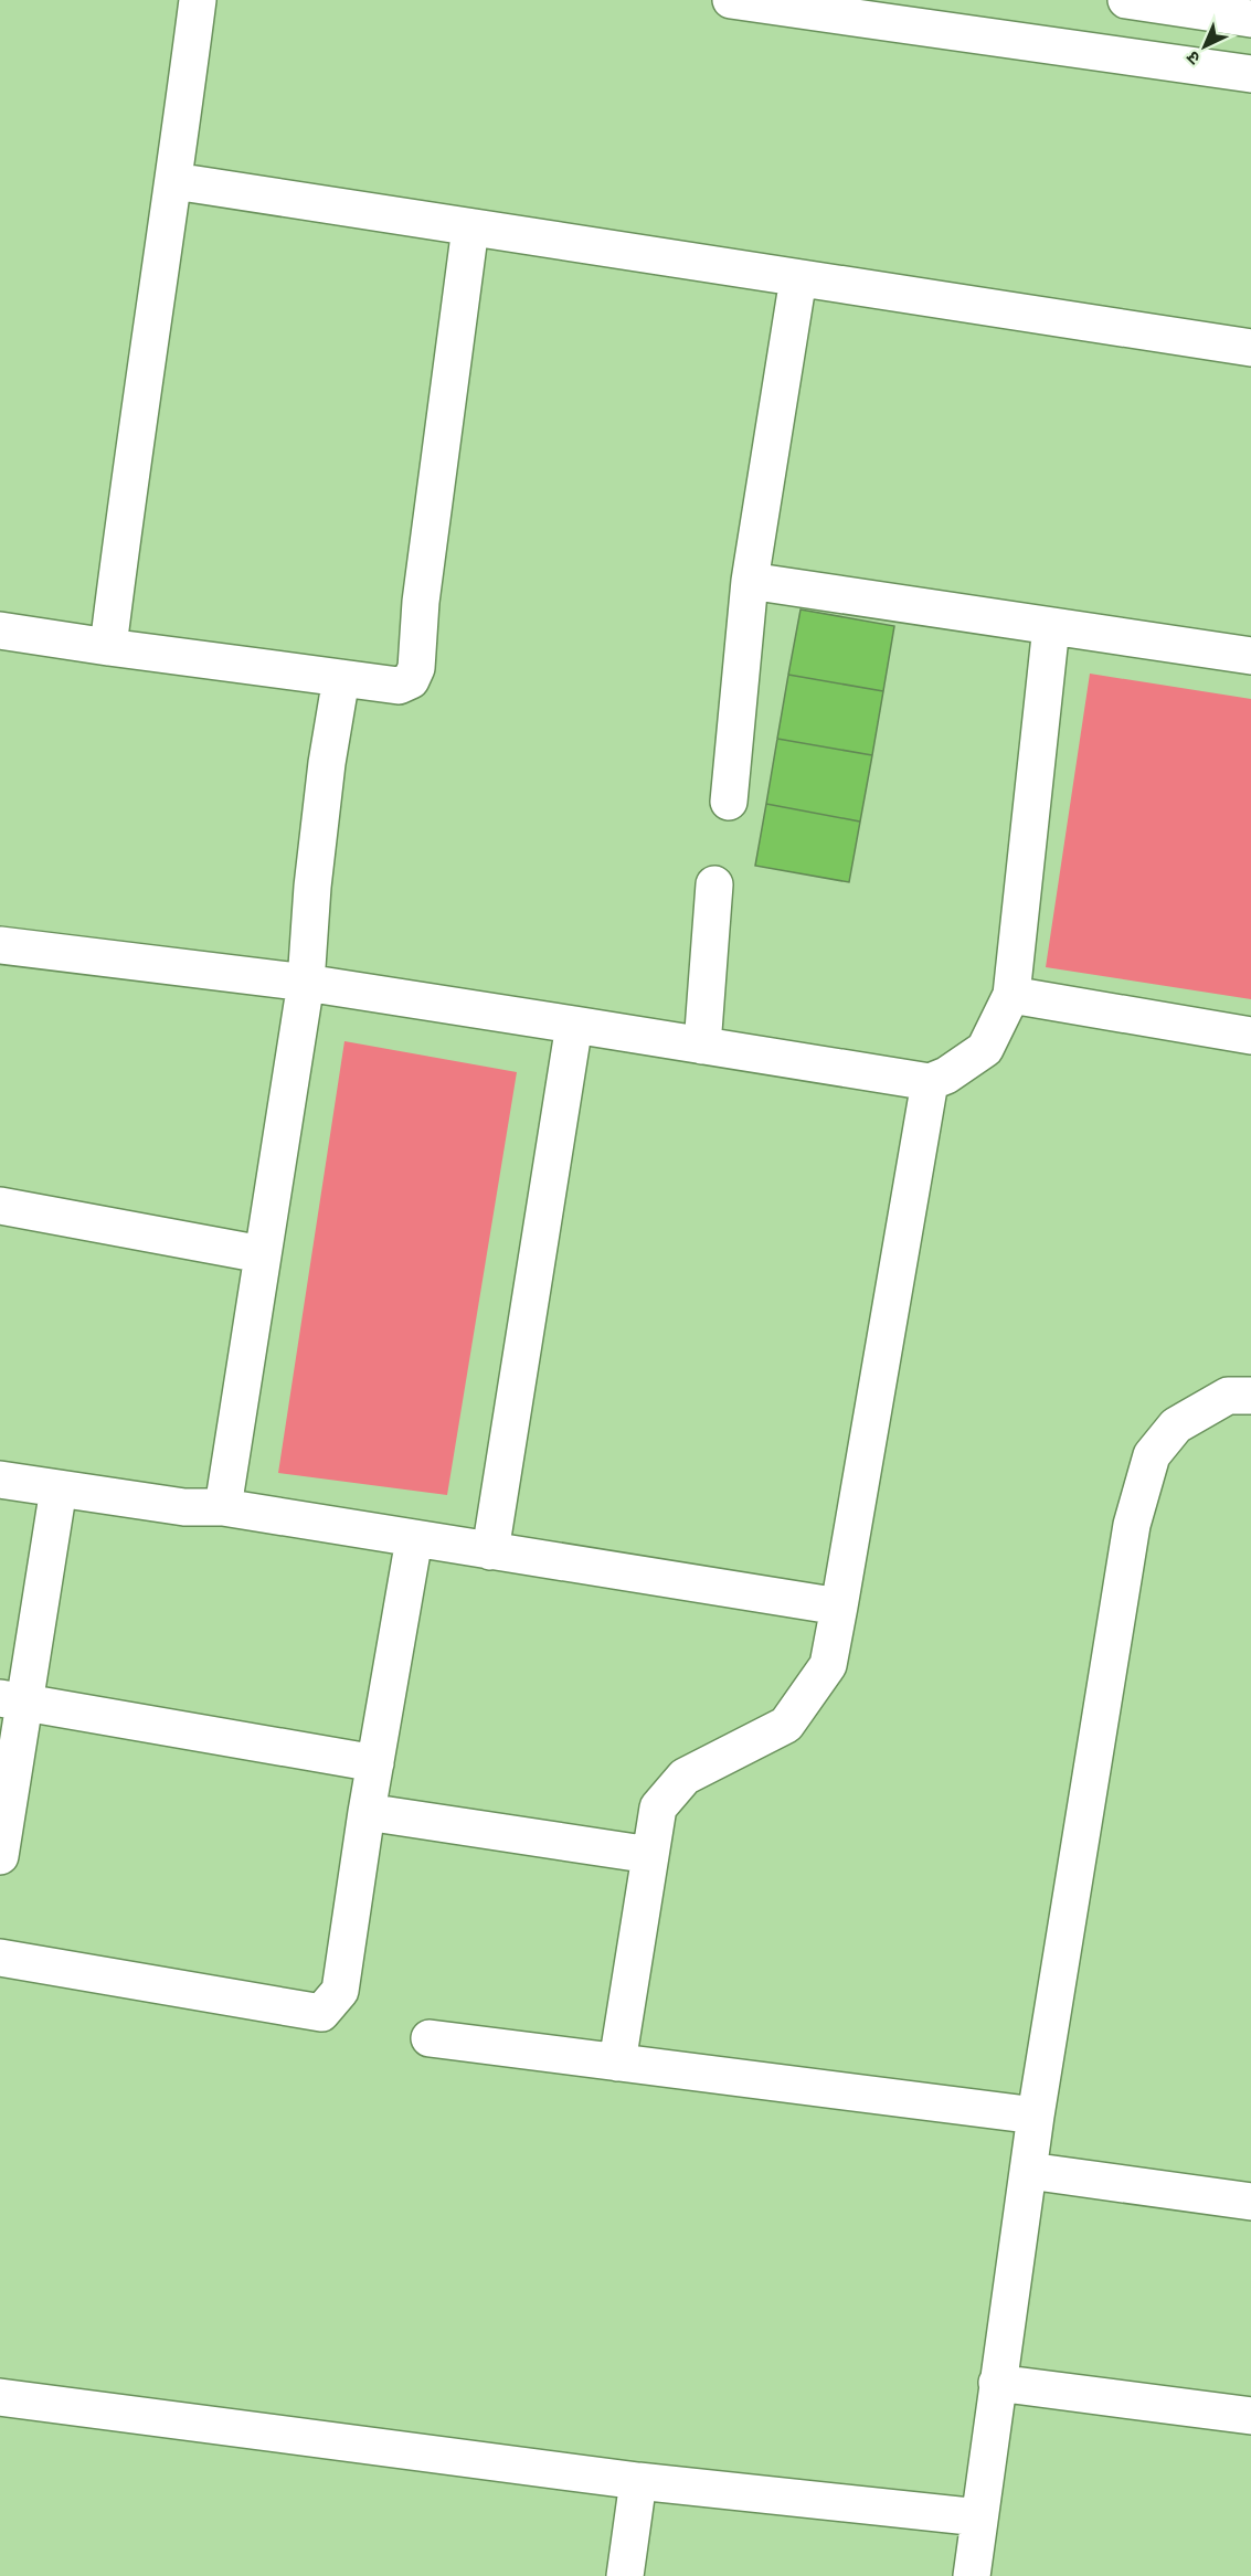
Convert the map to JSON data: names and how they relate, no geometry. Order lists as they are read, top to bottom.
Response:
{
  "north": "bottom left"
}
